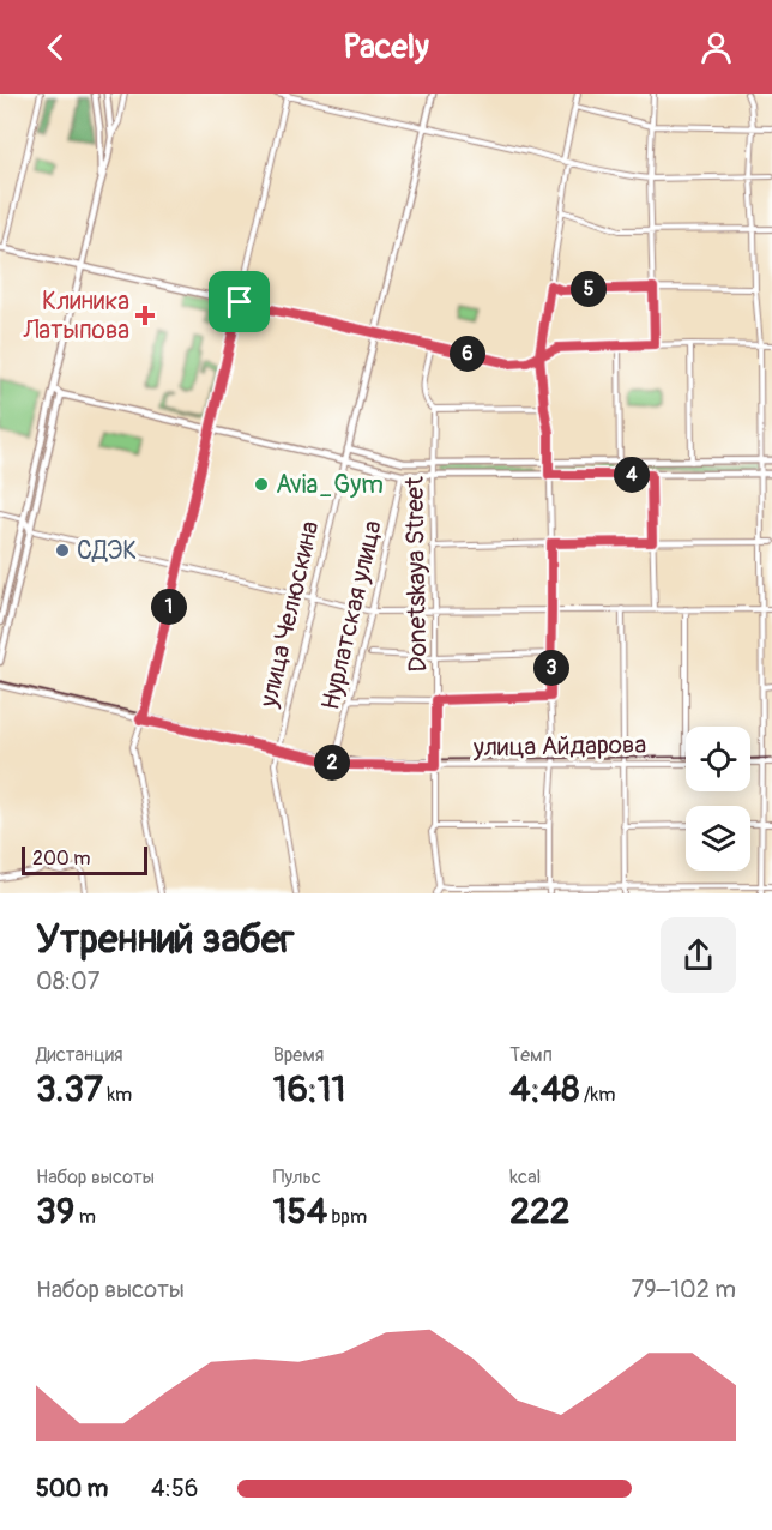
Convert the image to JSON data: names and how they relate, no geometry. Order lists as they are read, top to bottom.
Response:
{
  "streets": {
    "main road": ["улица Челюскина"],
    "street": ["Donetskaya Street", "Нурлатская улица", "улица Айдарова"]
  },
  "crossings": [
    ["Donetskaya Street", "улица Айдарова"],
    ["улица Челюскина", "улица Айдарова"],
    ["Нурлатская улица", "улица Айдарова"]
  ],
  "places": {
    "health": ["Клиника Латыпова"],
    "other": ["Avia_Gym", "СДЭК"]
  },
  "scale_bar": "200 m",
  "page": {
    "header": "Pacely",
    "pins": [
      "5",
      "6",
      "4",
      "1",
      "3",
      "2"
    ],
    "scale": "200 m",
    "heading": ["Утренний забег", "08:07"],
    "stats": [
      ["Дистанция", "3.37 km"],
      ["Время", "16:11"],
      ["Темп", "4:48 /km"],
      ["Набор высоты", "39 m"],
      ["Пульс", "154 bpm"],
      ["kcal", "222"]
    ],
    "chart": ["Набор высоты", "79–102 m"],
    "list": [
      {
        "name": "500 m",
        "note": "4:56"
      }
    ]
  }
}
